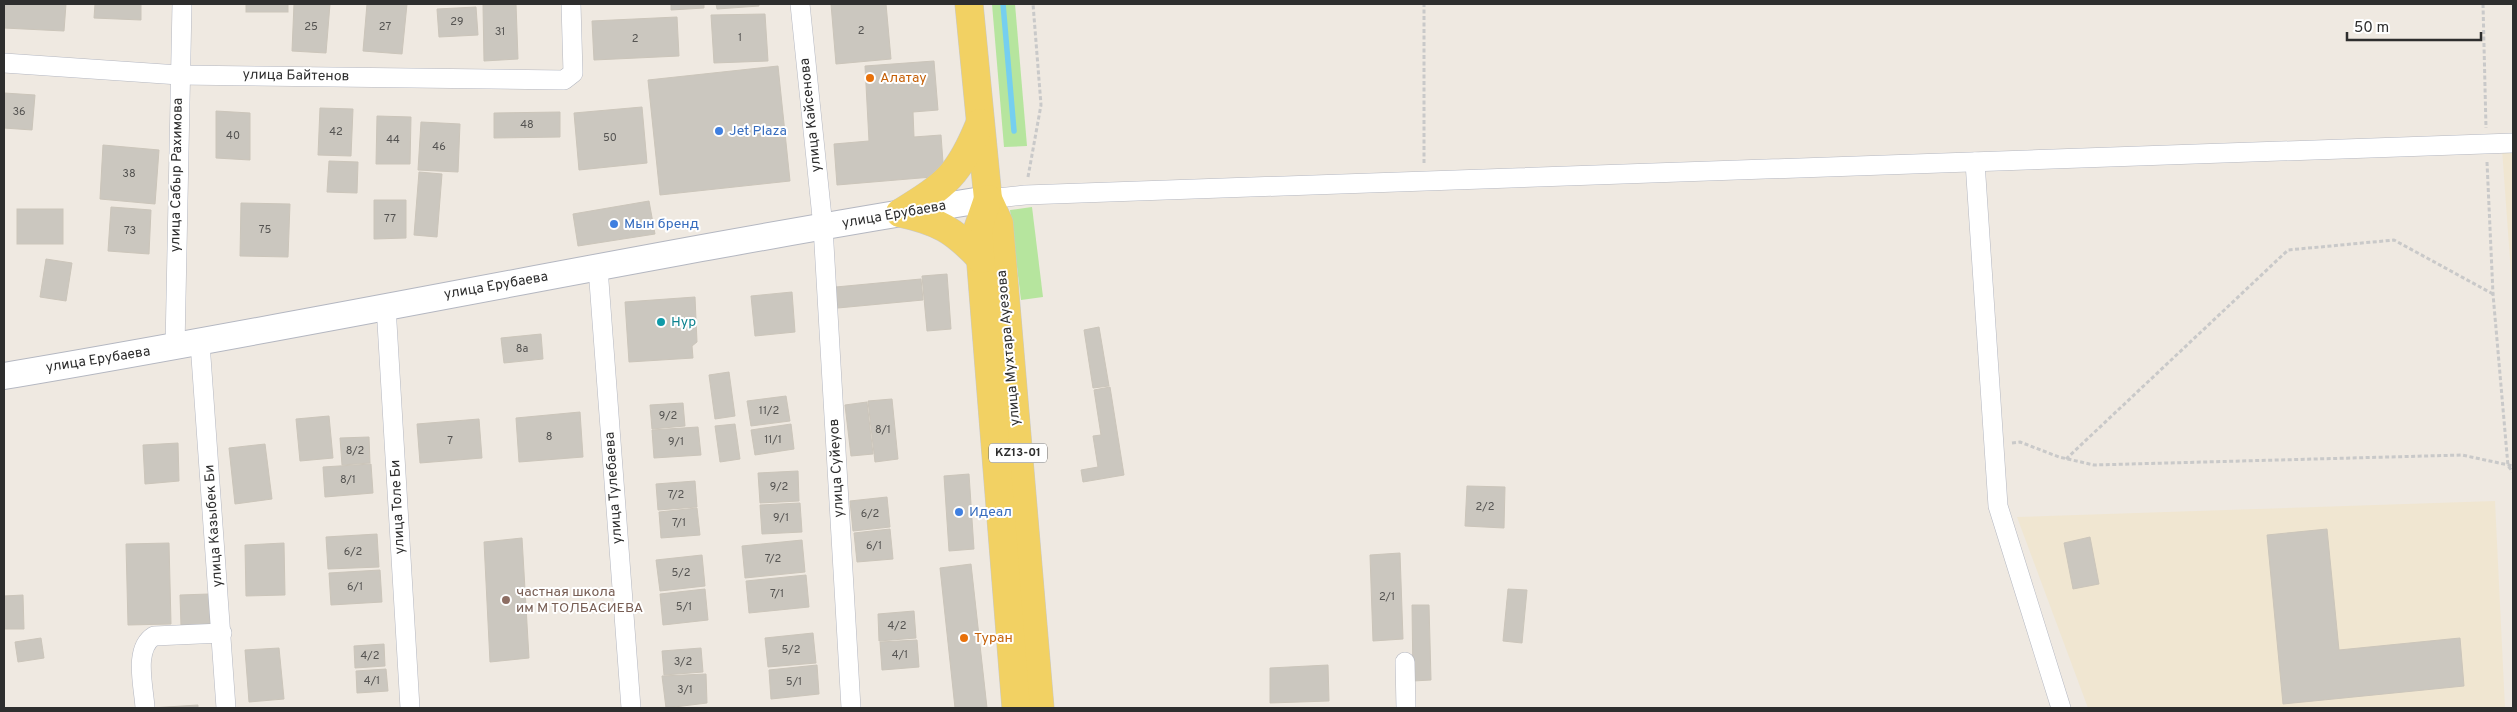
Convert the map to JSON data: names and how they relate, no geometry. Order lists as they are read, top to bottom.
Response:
{
  "streets": {
    "main road": ["улица Мухтара Ауезова", "KZ13-01"],
    "street": [
      "улица Байтенов",
      "улица Кайсенова",
      "улица Сабыр Рахимова",
      "улица Ерубаева",
      "улица Суйеуов",
      "улица Тулебаева",
      "улица Толе Би",
      "улица Казыбек Би"
    ]
  },
  "crossings": [
    ["улица Байтенов", "улица Сабыр Рахимова"],
    ["улица Кайсенова", "улица Ерубаева"],
    ["улица Кайсенова", "улица Суйеуов"],
    ["улица Сабыр Рахимова", "улица Ерубаева"],
    ["улица Сабыр Рахимова", "улица Казыбек Би"],
    ["улица Ерубаева", "улица Мухтара Ауезова"],
    ["улица Ерубаева", "улица Суйеуов"],
    ["улица Ерубаева", "улица Тулебаева"],
    ["улица Ерубаева", "улица Толе Би"],
    ["улица Ерубаева", "улица Казыбек Би"]
  ],
  "places": [
    "Алатау",
    "Jet Plaza",
    "Мын бренд",
    "Нур",
    "Идеал",
    "частная школа им М ТОЛБАСИЕВА",
    "Туран"
  ],
  "house_numbers": [
    "29",
    "25",
    "27",
    "2",
    "31",
    "1",
    "2",
    "36",
    "48",
    "42",
    "40",
    "50",
    "44",
    "46",
    "38",
    "77",
    "75",
    "73",
    "8а",
    "11/2",
    "9/2",
    "8/1",
    "8",
    "11/1",
    "7",
    "9/1",
    "8/2",
    "8/1",
    "9/2",
    "7/2",
    "2/2",
    "6/2",
    "9/1",
    "7/1",
    "6/1",
    "6/2",
    "7/2",
    "5/2",
    "6/1",
    "7/1",
    "2/1",
    "5/1",
    "4/2",
    "5/2",
    "4/1",
    "4/2",
    "3/2",
    "4/1",
    "5/1",
    "3/1"
  ],
  "scale_bar": "50 m"
}
